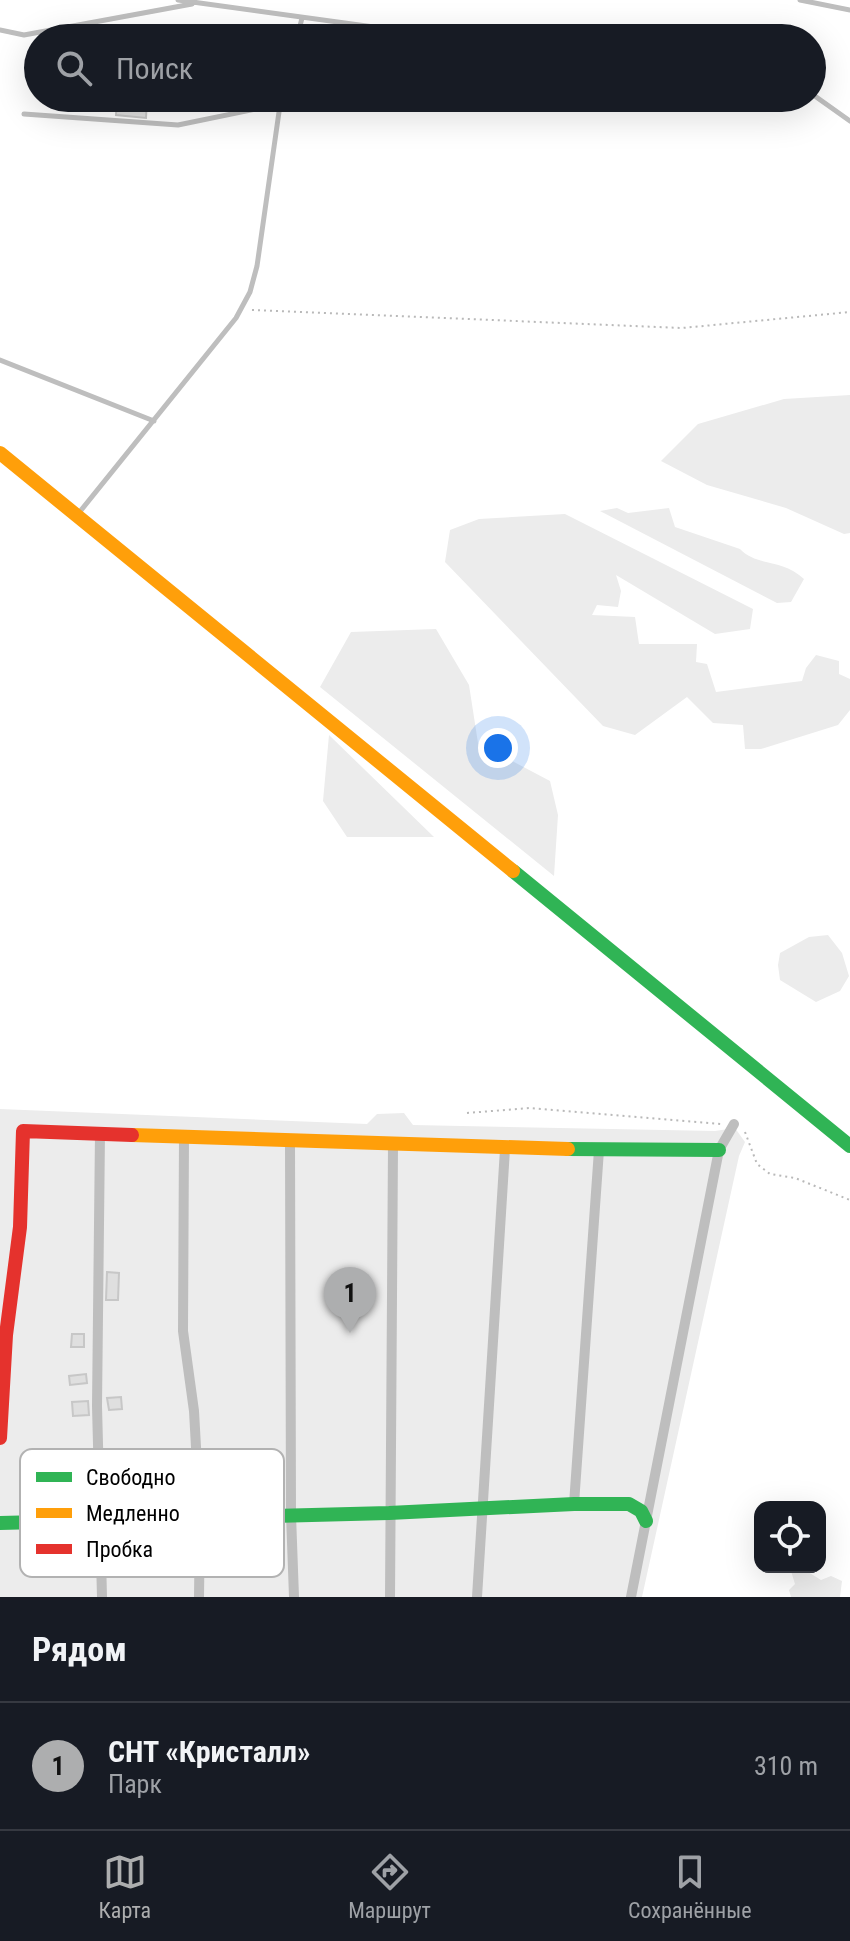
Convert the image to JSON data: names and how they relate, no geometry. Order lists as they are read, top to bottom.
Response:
{
  "legend": ["Свободно", "Медленно", "Пробка"],
  "page": {
    "search": "Поиск",
    "pins": "1",
    "heading": "Рядом",
    "list": [
      {
        "mark": "1",
        "name": "СНТ «Кристалл»",
        "note": "Парк",
        "value": "310 m"
      }
    ],
    "nav": ["Карта", "Маршрут", "Сохранённые"]
  }
}
